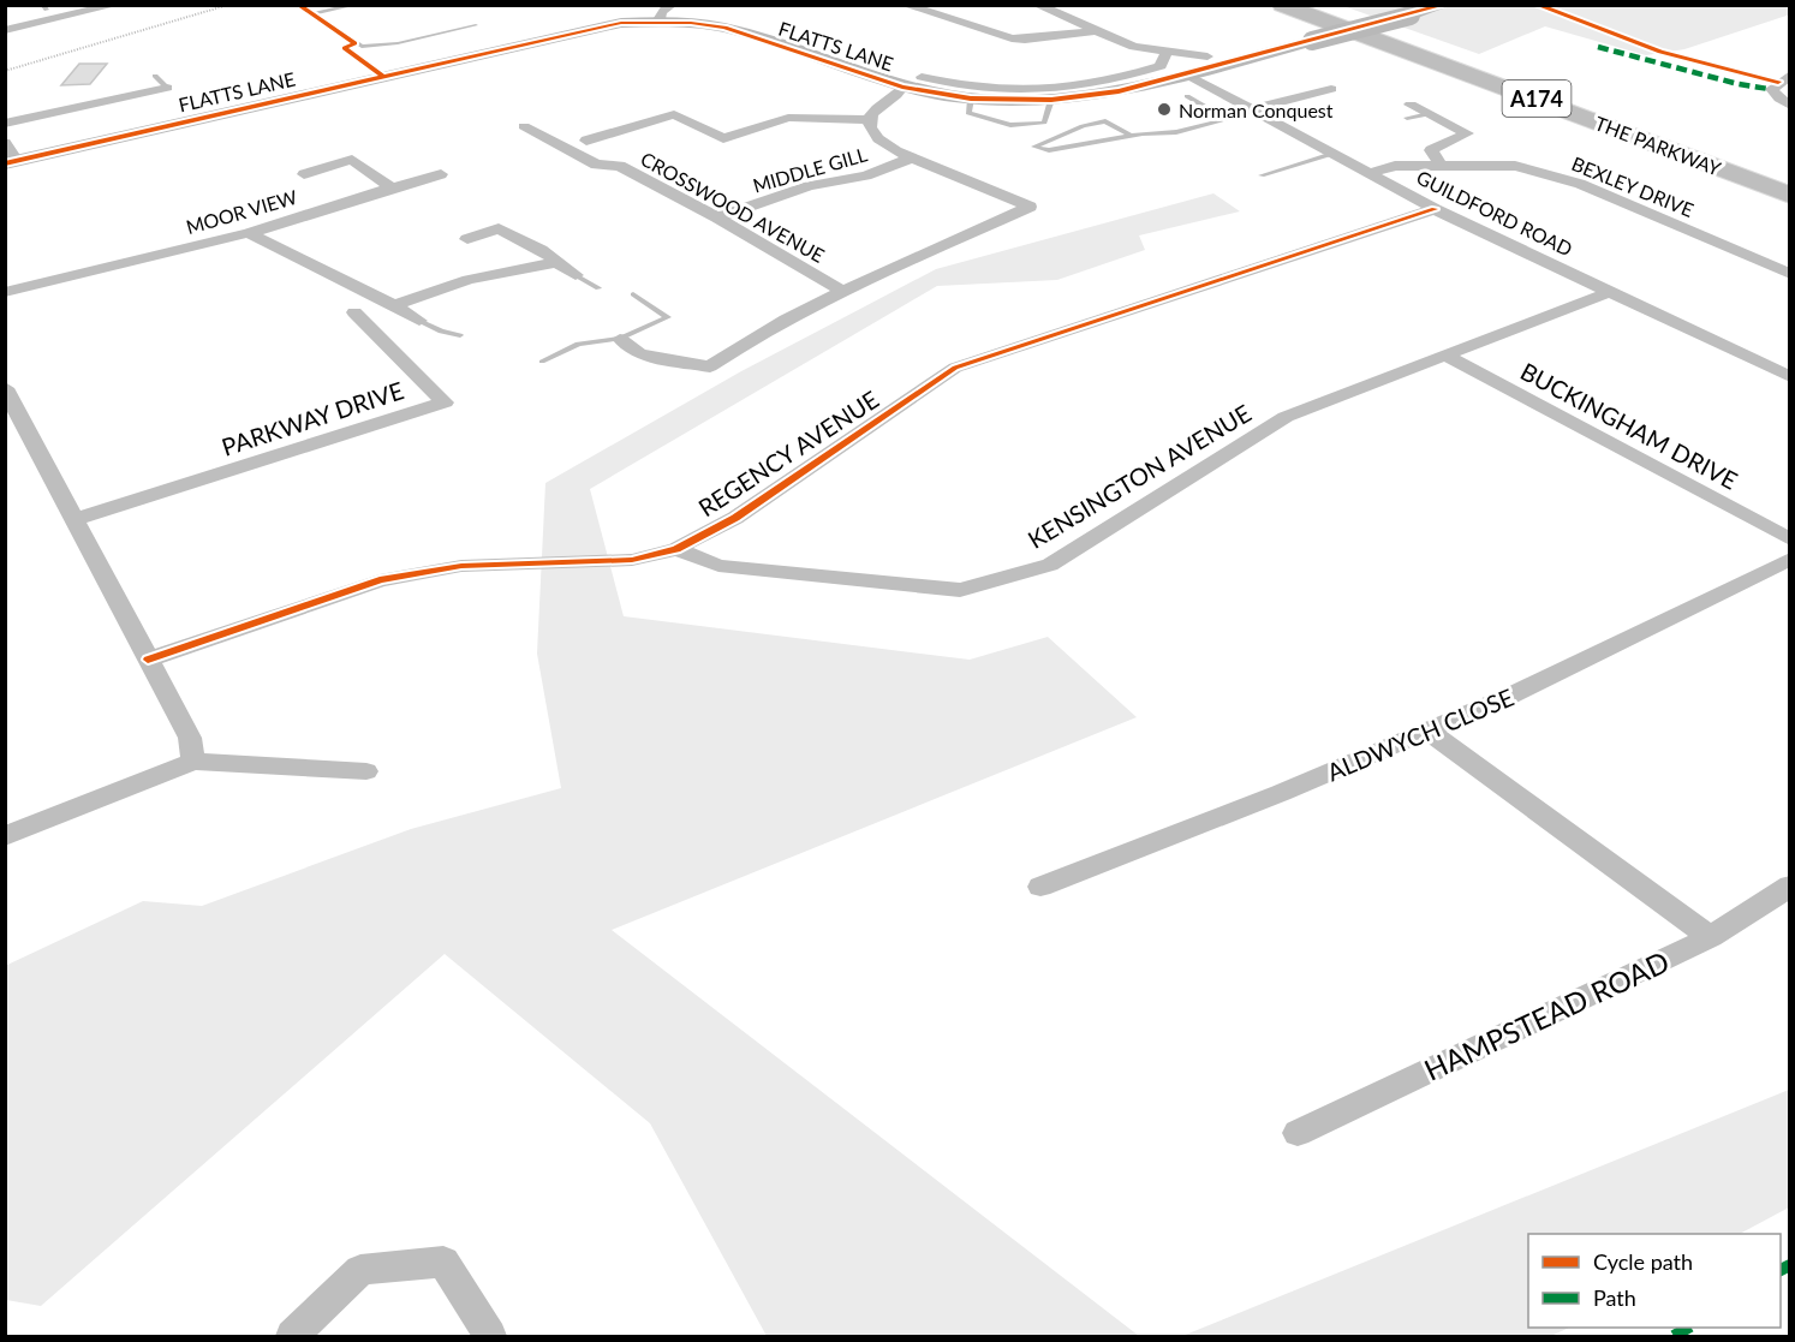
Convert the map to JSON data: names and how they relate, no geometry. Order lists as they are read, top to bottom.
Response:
{
  "streets": {
    "highway": ["A174", "THE PARKWAY"],
    "street": [
      "FLATTS LANE",
      "MIDDLE GILL",
      "BEXLEY DRIVE",
      "CROSSWOOD AVENUE",
      "MOOR VIEW",
      "GUILDFORD ROAD",
      "PARKWAY DRIVE",
      "BUCKINGHAM DRIVE",
      "REGENCY AVENUE",
      "KENSINGTON AVENUE",
      "ALDWYCH CLOSE",
      "HAMPSTEAD ROAD"
    ]
  },
  "crossings": [
    ["FLATTS LANE", "GUILDFORD ROAD"],
    ["MIDDLE GILL", "CROSSWOOD AVENUE"],
    ["BEXLEY DRIVE", "GUILDFORD ROAD"],
    ["GUILDFORD ROAD", "REGENCY AVENUE"],
    ["GUILDFORD ROAD", "KENSINGTON AVENUE"],
    ["BUCKINGHAM DRIVE", "KENSINGTON AVENUE"],
    ["REGENCY AVENUE", "KENSINGTON AVENUE"]
  ],
  "places": ["Norman Conquest"],
  "legend": ["Cycle path", "Path"]
}
